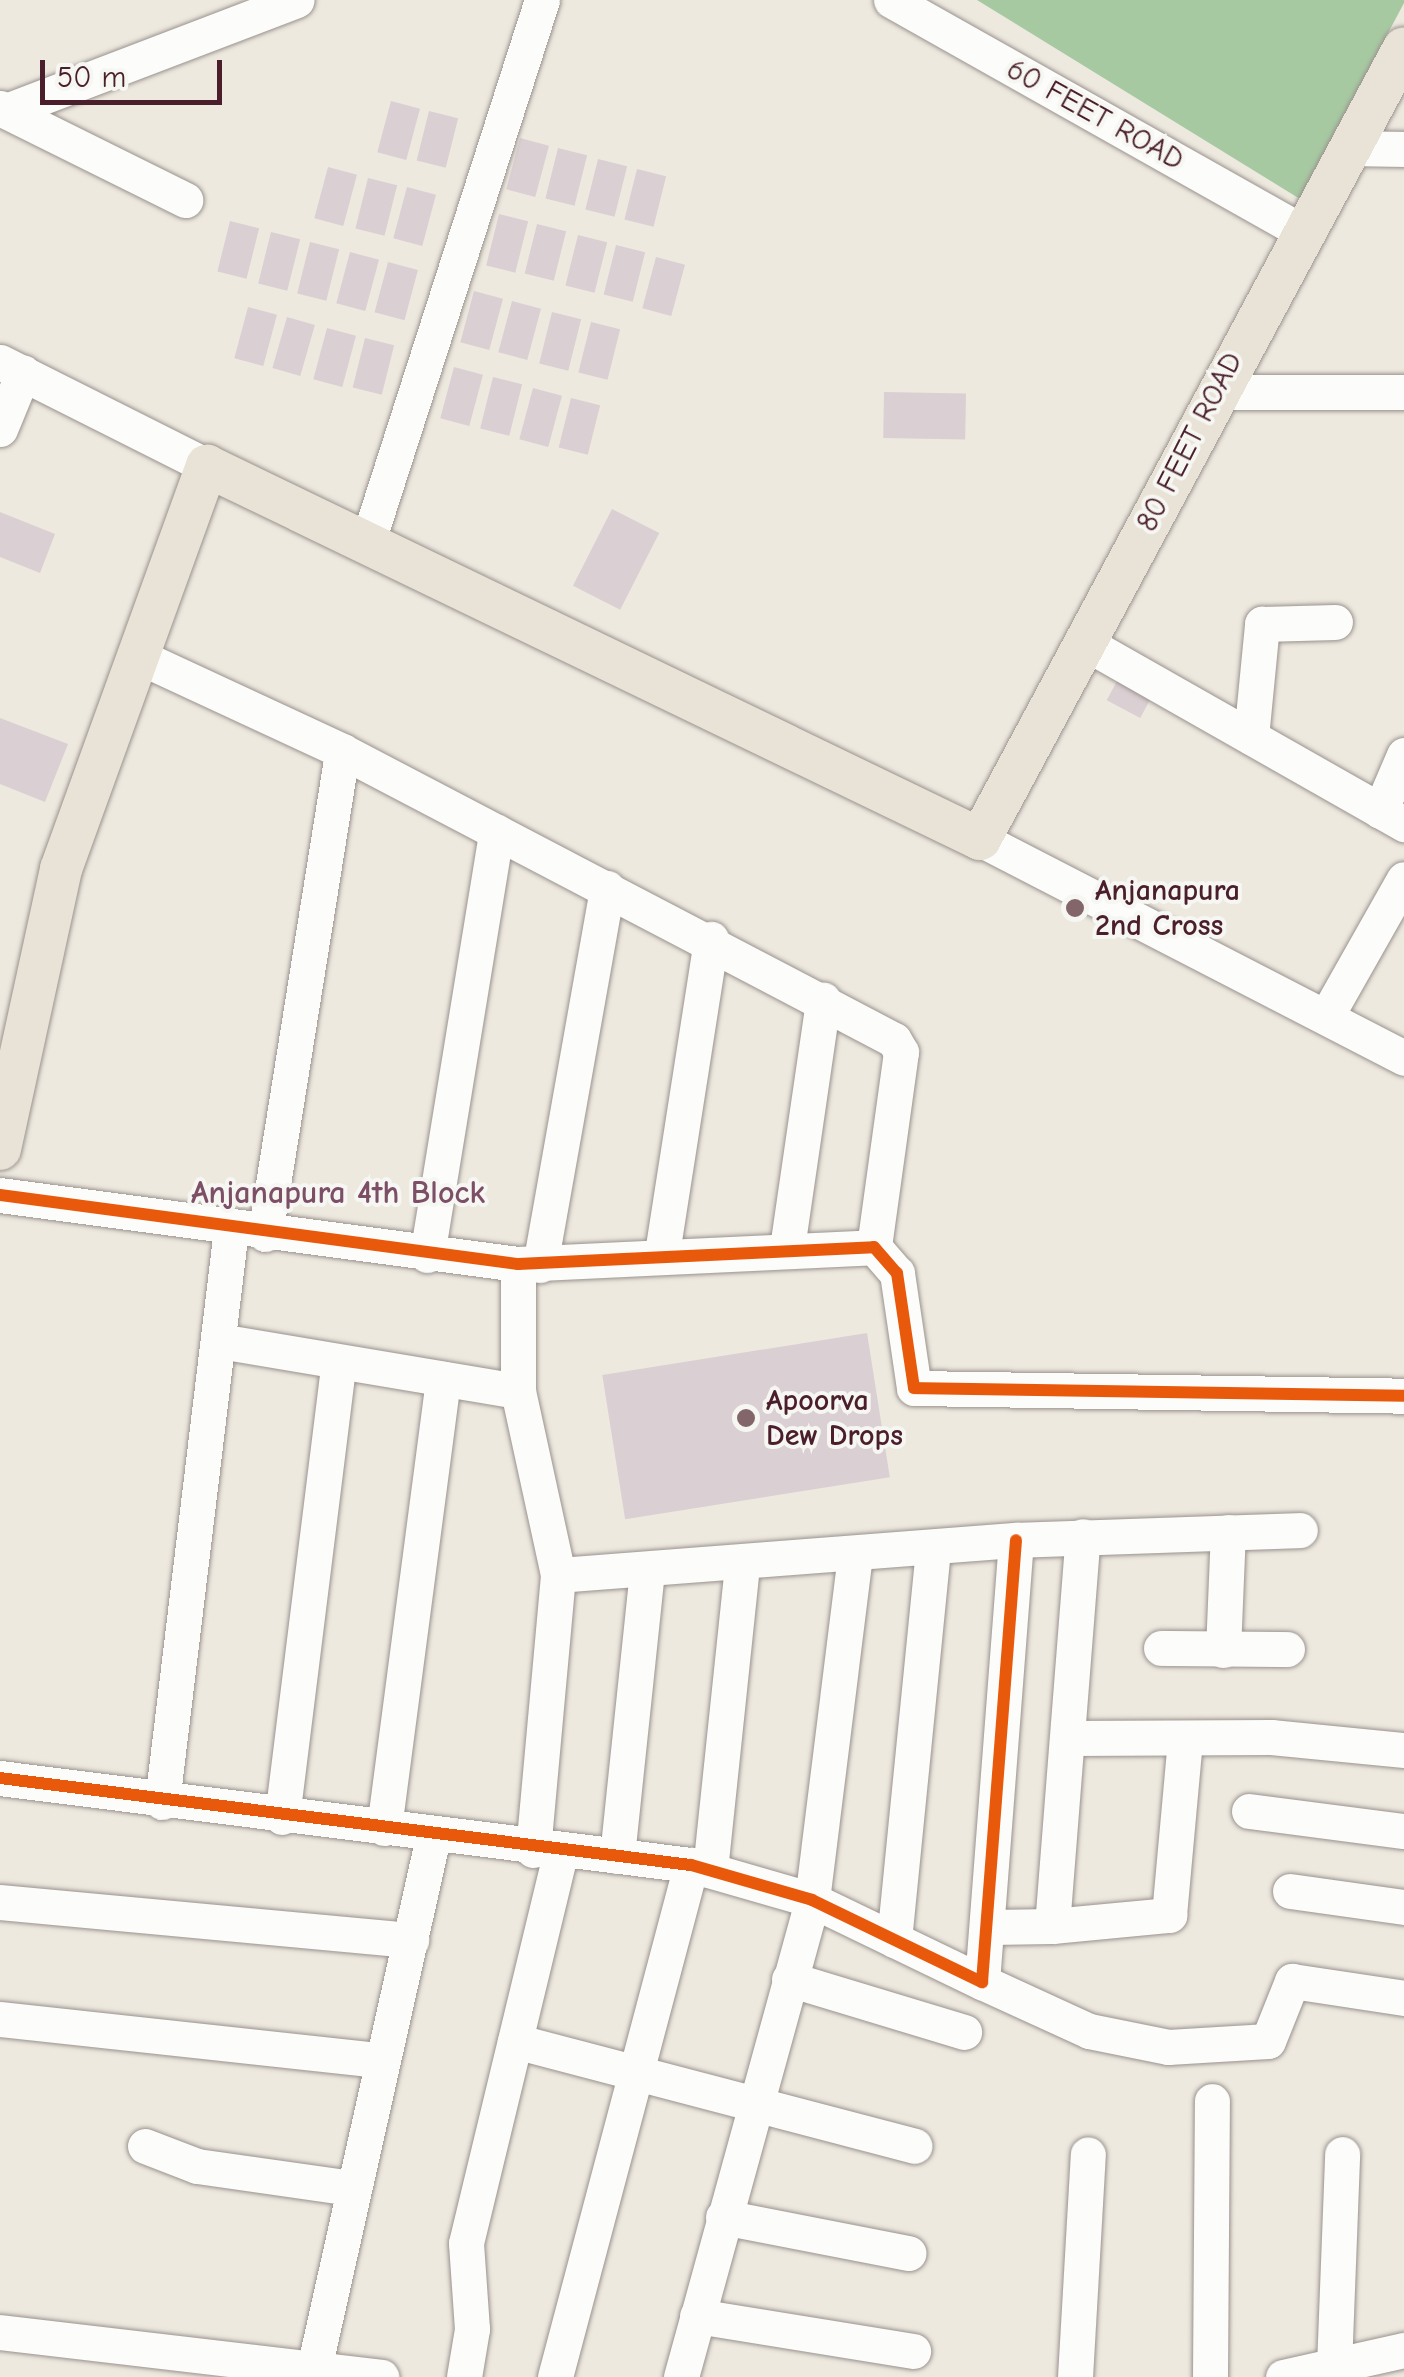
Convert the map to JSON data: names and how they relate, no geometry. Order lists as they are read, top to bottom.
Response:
{
  "streets": {
    "main road": ["80 FEET ROAD"],
    "street": ["60 FEET ROAD"]
  },
  "crossings": [
    ["60 FEET ROAD", "80 FEET ROAD"]
  ],
  "districts": ["Anjanapura 4th Block"],
  "places": ["Anjanapura 2nd Cross", "Apoorva Dew Drops"],
  "scale_bar": "50 m"
}
